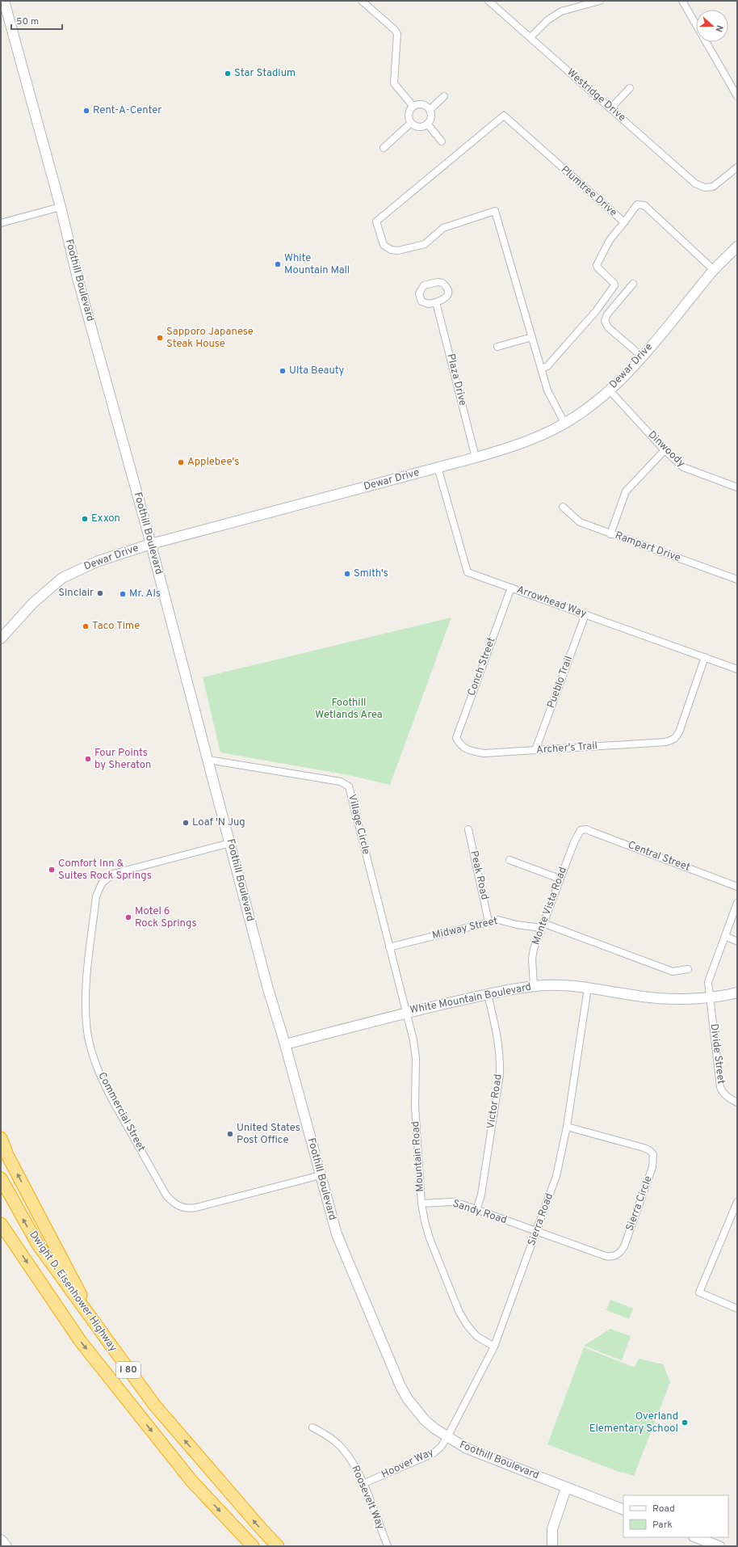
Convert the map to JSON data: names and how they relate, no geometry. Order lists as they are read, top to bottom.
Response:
{
  "streets": {
    "highway": ["Dwight D. Eisenhower Highway", "I 80"],
    "street": [
      "Westridge Drive",
      "Plumtree Drive",
      "Foothill Boulevard",
      "Dewar Drive",
      "Plaza Drive",
      "Dinwoody",
      "Rampart Drive",
      "Arrowhead Way",
      "Conch Street",
      "Pueblo Trail",
      "Archer's Trail",
      "Village Circle",
      "Central Street",
      "Peak Road",
      "Monte Vista Road",
      "Midway Street",
      "White Mountain Boulevard",
      "Divide Street",
      "Victor Road",
      "Commercial Street",
      "Mountain Road",
      "Sierra Circle",
      "Sandy Road",
      "Sierra Road",
      "Hoover Way",
      "Roosevelt Way"
    ]
  },
  "crossings": [
    ["Plumtree Drive", "Dewar Drive"],
    ["Foothill Boulevard", "Dewar Drive"],
    ["Foothill Boulevard", "Village Circle"],
    ["Foothill Boulevard", "White Mountain Boulevard"],
    ["Foothill Boulevard", "Commercial Street"],
    ["Foothill Boulevard", "Sierra Road"],
    ["Foothill Boulevard", "Hoover Way"],
    ["Dewar Drive", "Plaza Drive"],
    ["Dewar Drive", "Dinwoody"],
    ["Dewar Drive", "Arrowhead Way"],
    ["Arrowhead Way", "Conch Street"],
    ["Arrowhead Way", "Pueblo Trail"],
    ["Arrowhead Way", "Archer's Trail"],
    ["Conch Street", "Archer's Trail"],
    ["Pueblo Trail", "Archer's Trail"],
    ["Village Circle", "Midway Street"],
    ["Village Circle", "Mountain Road"],
    ["Central Street", "Monte Vista Road"],
    ["Peak Road", "Midway Street"],
    ["Monte Vista Road", "Midway Street"],
    ["Monte Vista Road", "White Mountain Boulevard"],
    ["Midway Street", "Mountain Road"],
    ["White Mountain Boulevard", "Divide Street"],
    ["White Mountain Boulevard", "Victor Road"],
    ["White Mountain Boulevard", "Mountain Road"],
    ["White Mountain Boulevard", "Sierra Road"],
    ["Victor Road", "Sandy Road"],
    ["Mountain Road", "Sandy Road"],
    ["Mountain Road", "Sierra Road"],
    ["Sierra Circle", "Sandy Road"],
    ["Sierra Circle", "Sierra Road"],
    ["Sandy Road", "Sierra Road"],
    ["Sierra Road", "Hoover Way"],
    ["Hoover Way", "Roosevelt Way"]
  ],
  "parks": ["Foothill Wetlands Area"],
  "places": [
    "Star Stadium",
    "Rent-A-Center",
    "White Mountain Mall",
    "Sapporo Japanese Steak House",
    "Ulta Beauty",
    "Applebee's",
    "Exxon",
    "Smith's",
    "Sinclair",
    "Mr. Als",
    "Taco Time",
    "Four Points by Sheraton",
    "Loaf 'N Jug",
    "Comfort Inn & Suites Rock Springs",
    "Motel 6 Rock Springs",
    "United States Post Office",
    "Overland Elementary School"
  ],
  "legend": ["Road", "Park"],
  "scale_bar": "50 m",
  "north": "right"
}
